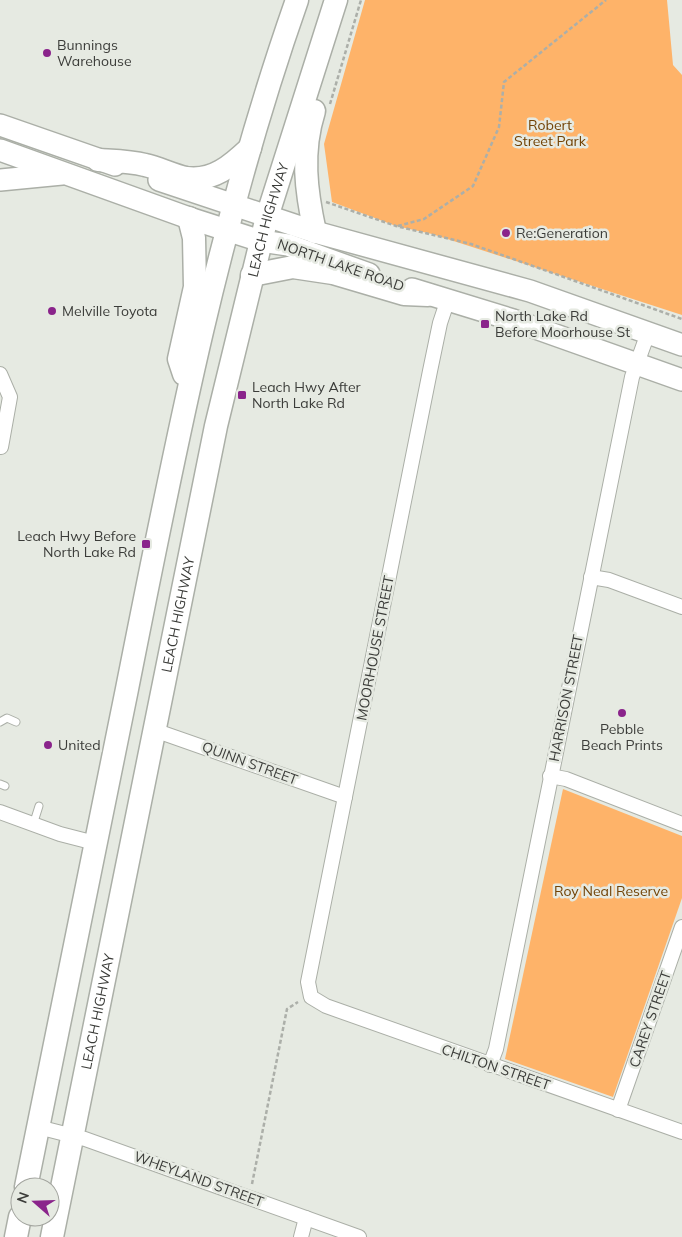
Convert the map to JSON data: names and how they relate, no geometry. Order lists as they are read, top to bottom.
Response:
{
  "streets": {
    "highway": ["LEACH HIGHWAY"],
    "main road": ["NORTH LAKE ROAD"],
    "street": [
      "MOORHOUSE STREET",
      "HARRISON STREET",
      "QUINN STREET",
      "CAREY STREET",
      "CHILTON STREET",
      "WHEYLAND STREET"
    ]
  },
  "crossings": [
    ["LEACH HIGHWAY", "NORTH LAKE ROAD"],
    ["LEACH HIGHWAY", "QUINN STREET"],
    ["LEACH HIGHWAY", "WHEYLAND STREET"],
    ["NORTH LAKE ROAD", "MOORHOUSE STREET"],
    ["NORTH LAKE ROAD", "HARRISON STREET"],
    ["MOORHOUSE STREET", "QUINN STREET"],
    ["MOORHOUSE STREET", "CHILTON STREET"],
    ["HARRISON STREET", "CHILTON STREET"],
    ["CAREY STREET", "CHILTON STREET"]
  ],
  "parks": ["Robert Street Park", "Roy Neal Reserve"],
  "places": {
    "other": [
      "Bunnings Warehouse",
      "Re:Generation",
      "Melville Toyota",
      "Pebble Beach Prints",
      "United"
    ],
    "transit": ["North Lake Rd Before Moorhouse St", "Leach Hwy After North Lake Rd", "Leach Hwy Before North Lake Rd"]
  },
  "north": "left"
}
